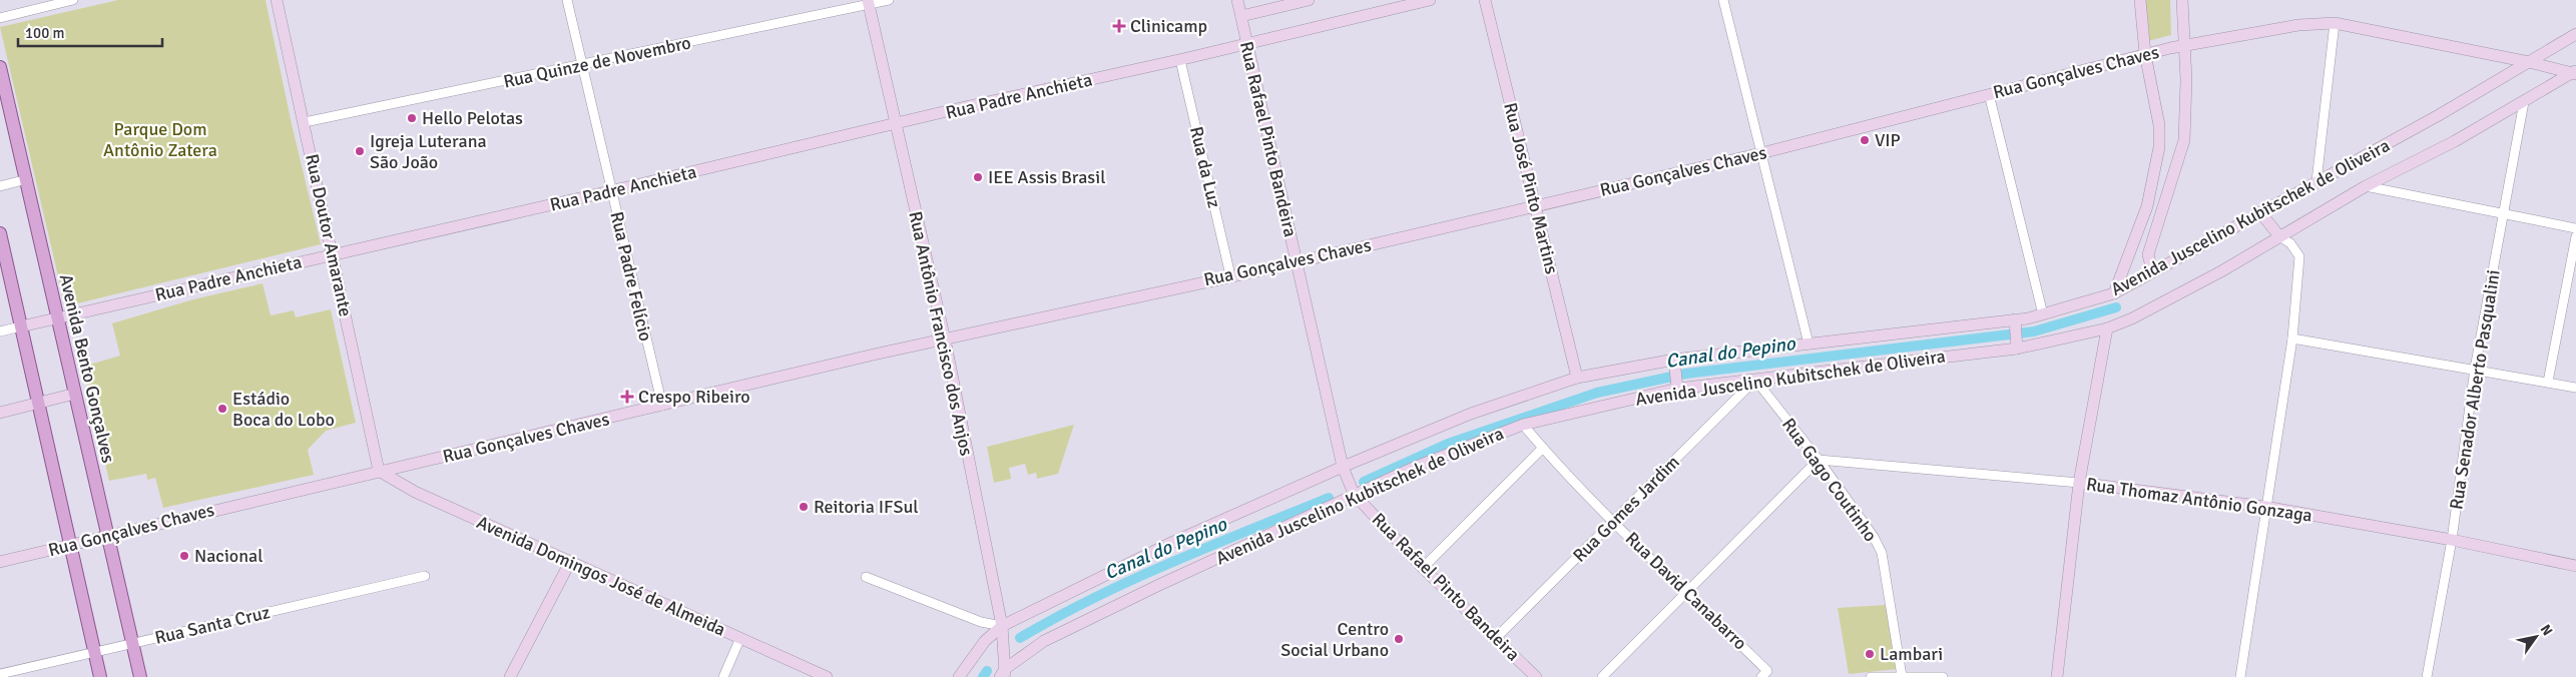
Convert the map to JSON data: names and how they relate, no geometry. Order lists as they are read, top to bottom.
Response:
{
  "streets": {
    "main road": ["Avenida Bento Gonçalves"],
    "street": [
      "Rua Quinze de Novembro",
      "Rua Gonçalves Chaves",
      "Rua Padre Anchieta",
      "Rua Rafael Pinto Bandeira",
      "Rua da Luz",
      "Rua José Pinto Martins",
      "Avenida Juscelino Kubitschek de Oliveira",
      "Rua Doutor Amarante",
      "Rua Padre Felício",
      "Rua Antônio Francisco dos Anjos",
      "Rua Senador Alberto Pasqualini",
      "Rua Gago Coutinho",
      "Rua Thomaz Antônio Gonzaga",
      "Rua Gomes Jardim",
      "Avenida Domingos José de Almeida",
      "Rua David Canabarro",
      "Rua Santa Cruz"
    ]
  },
  "crossings": [
    ["Rua Quinze de Novembro", "Rua Doutor Amarante"],
    ["Rua Quinze de Novembro", "Rua Padre Felício"],
    ["Rua Quinze de Novembro", "Rua Antônio Francisco dos Anjos"],
    ["Rua Gonçalves Chaves", "Rua Rafael Pinto Bandeira"],
    ["Rua Gonçalves Chaves", "Rua da Luz"],
    ["Rua Gonçalves Chaves", "Rua José Pinto Martins"],
    ["Rua Gonçalves Chaves", "Avenida Juscelino Kubitschek de Oliveira"],
    ["Rua Gonçalves Chaves", "Rua Doutor Amarante"],
    ["Rua Gonçalves Chaves", "Rua Padre Felício"],
    ["Rua Gonçalves Chaves", "Rua Antônio Francisco dos Anjos"],
    ["Rua Gonçalves Chaves", "Avenida Bento Gonçalves"],
    ["Rua Gonçalves Chaves", "Avenida Domingos José de Almeida"],
    ["Rua Padre Anchieta", "Rua Rafael Pinto Bandeira"],
    ["Rua Padre Anchieta", "Rua da Luz"],
    ["Rua Padre Anchieta", "Rua Doutor Amarante"],
    ["Rua Padre Anchieta", "Rua Padre Felício"],
    ["Rua Padre Anchieta", "Rua Antônio Francisco dos Anjos"],
    ["Rua Padre Anchieta", "Avenida Bento Gonçalves"],
    ["Rua Rafael Pinto Bandeira", "Avenida Juscelino Kubitschek de Oliveira"],
    ["Rua Rafael Pinto Bandeira", "Rua Gomes Jardim"],
    ["Rua José Pinto Martins", "Avenida Juscelino Kubitschek de Oliveira"],
    ["Avenida Juscelino Kubitschek de Oliveira", "Rua Antônio Francisco dos Anjos"],
    ["Avenida Juscelino Kubitschek de Oliveira", "Rua Senador Alberto Pasqualini"],
    ["Avenida Juscelino Kubitschek de Oliveira", "Rua Gago Coutinho"],
    ["Avenida Juscelino Kubitschek de Oliveira", "Rua Gomes Jardim"],
    ["Avenida Juscelino Kubitschek de Oliveira", "Rua David Canabarro"],
    ["Rua Doutor Amarante", "Avenida Domingos José de Almeida"],
    ["Avenida Bento Gonçalves", "Rua Santa Cruz"],
    ["Rua Senador Alberto Pasqualini", "Rua Thomaz Antônio Gonzaga"],
    ["Rua Gago Coutinho", "Rua Thomaz Antônio Gonzaga"],
    ["Rua Gago Coutinho", "Rua Gomes Jardim"],
    ["Rua Gomes Jardim", "Rua David Canabarro"]
  ],
  "water": ["Canal do Pepino"],
  "parks": ["Parque Dom Antônio Zatera"],
  "places": {
    "health": ["Clinicamp", "Crespo Ribeiro"],
    "other": [
      "Hello Pelotas",
      "VIP",
      "Igreja Luterana São João",
      "IEE Assis Brasil",
      "Estádio Boca do Lobo",
      "Reitoria IFSul",
      "Nacional",
      "Centro Social Urbano",
      "Lambari"
    ]
  },
  "scale_bar": "100 m",
  "north": "top right"
}
